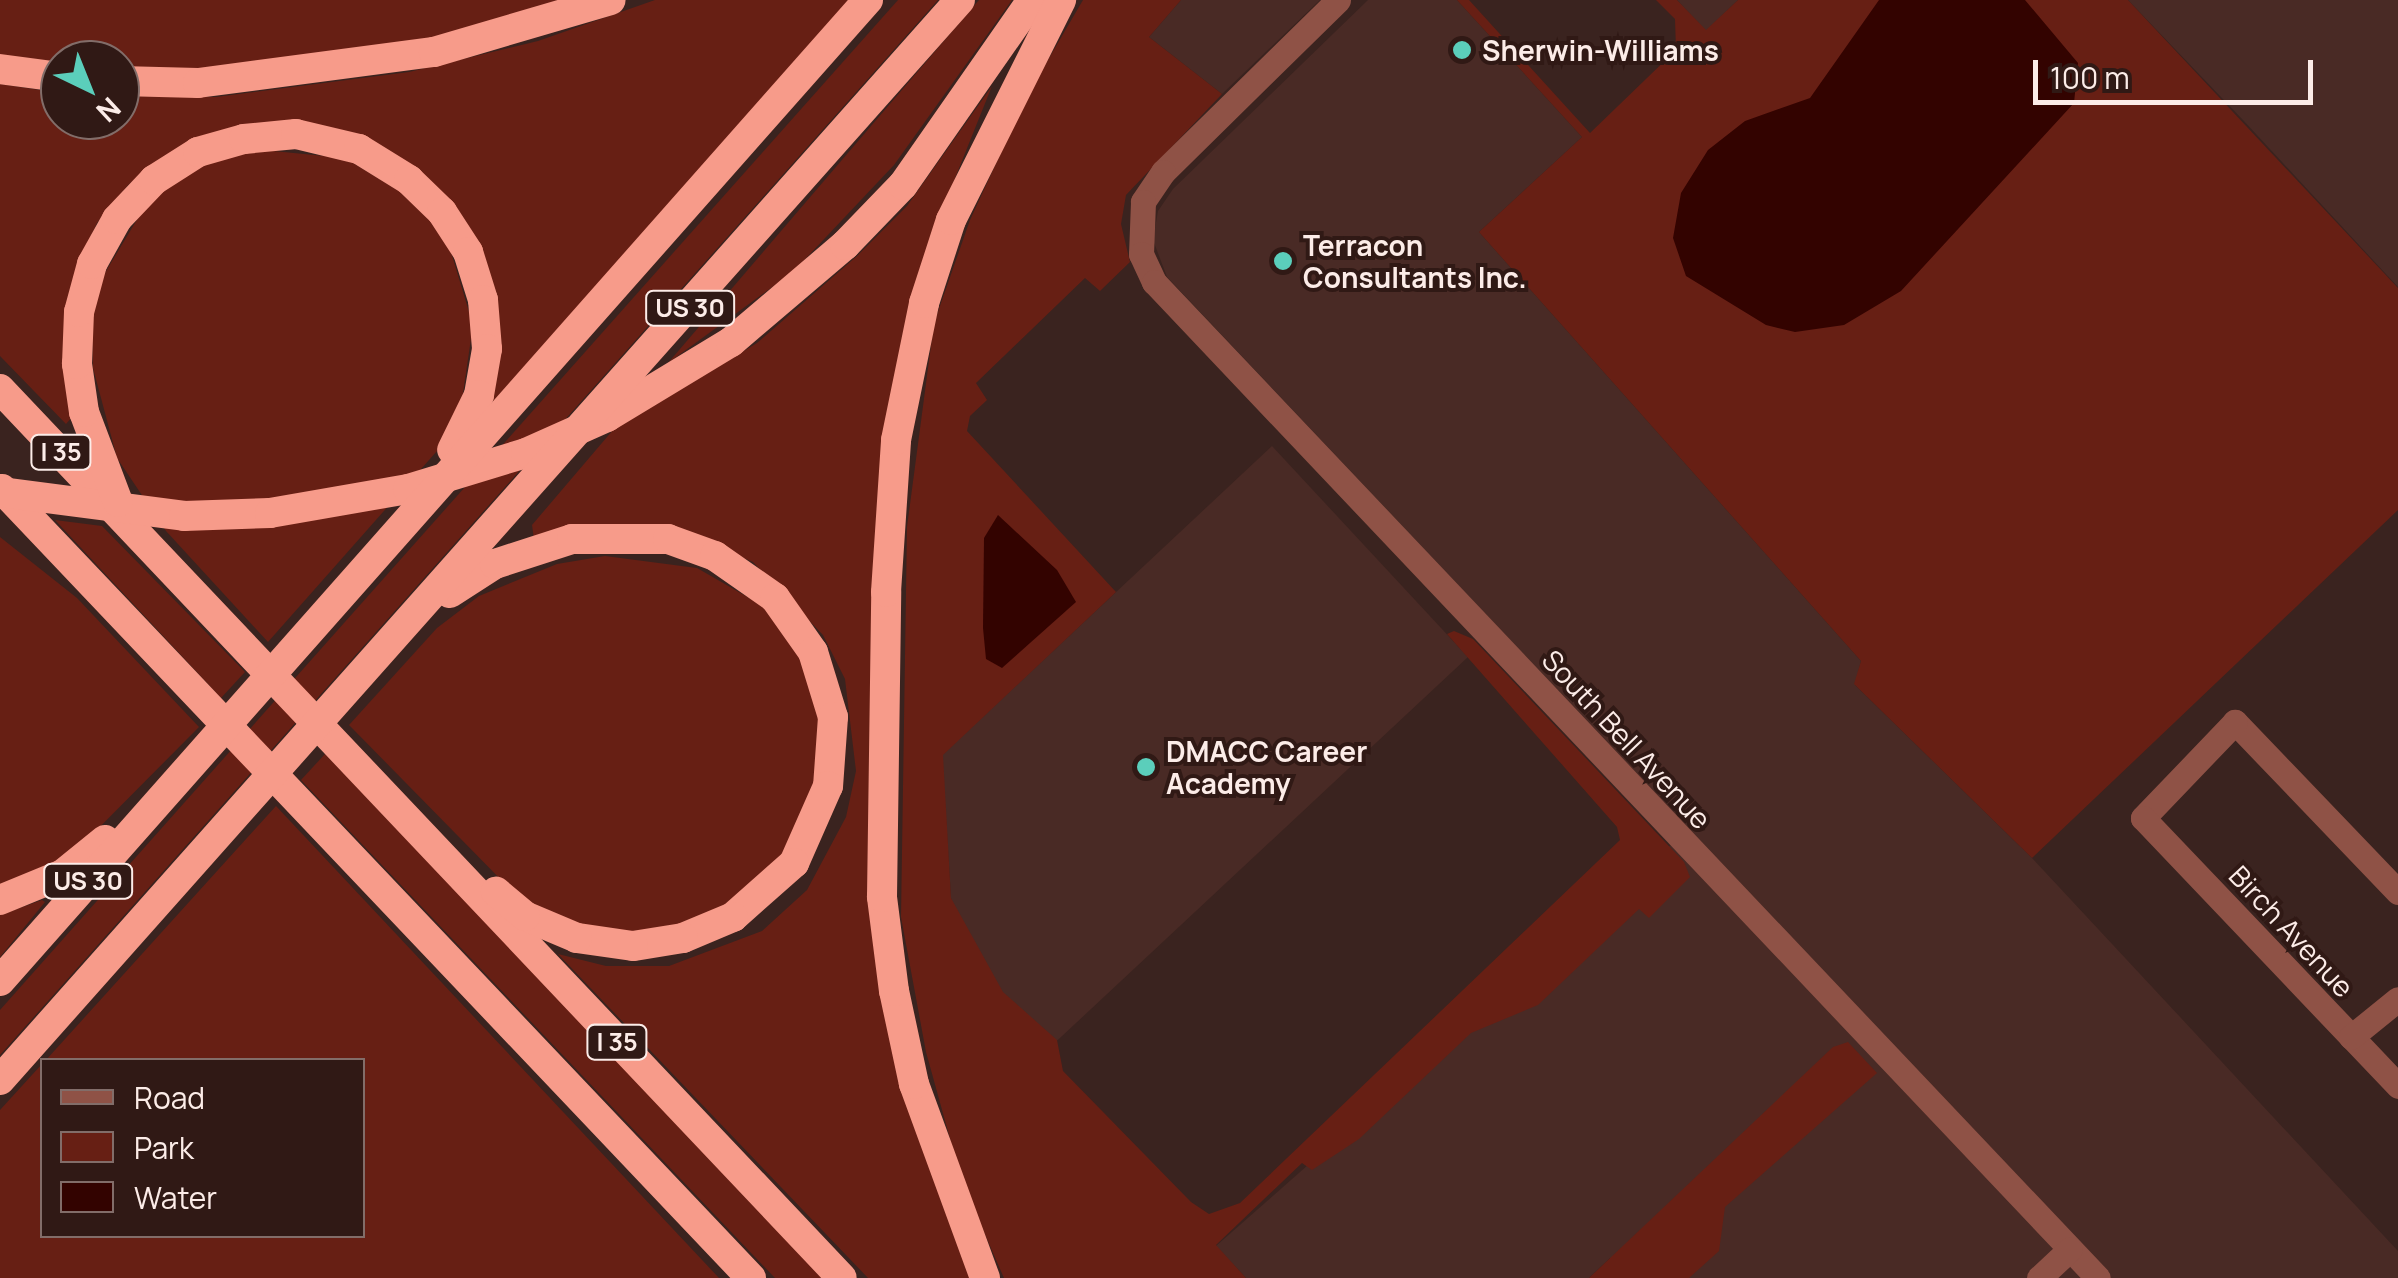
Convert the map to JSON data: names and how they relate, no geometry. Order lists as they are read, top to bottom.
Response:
{
  "streets": {
    "highway": ["US 30", "I 35"],
    "street": ["South Bell Avenue", "Birch Avenue"]
  },
  "places": ["Sherwin-Williams", "Terracon Consultants Inc.", "DMACC Career Academy"],
  "legend": ["Road", "Park", "Water"],
  "scale_bar": "100 m",
  "north": "bottom right"
}
